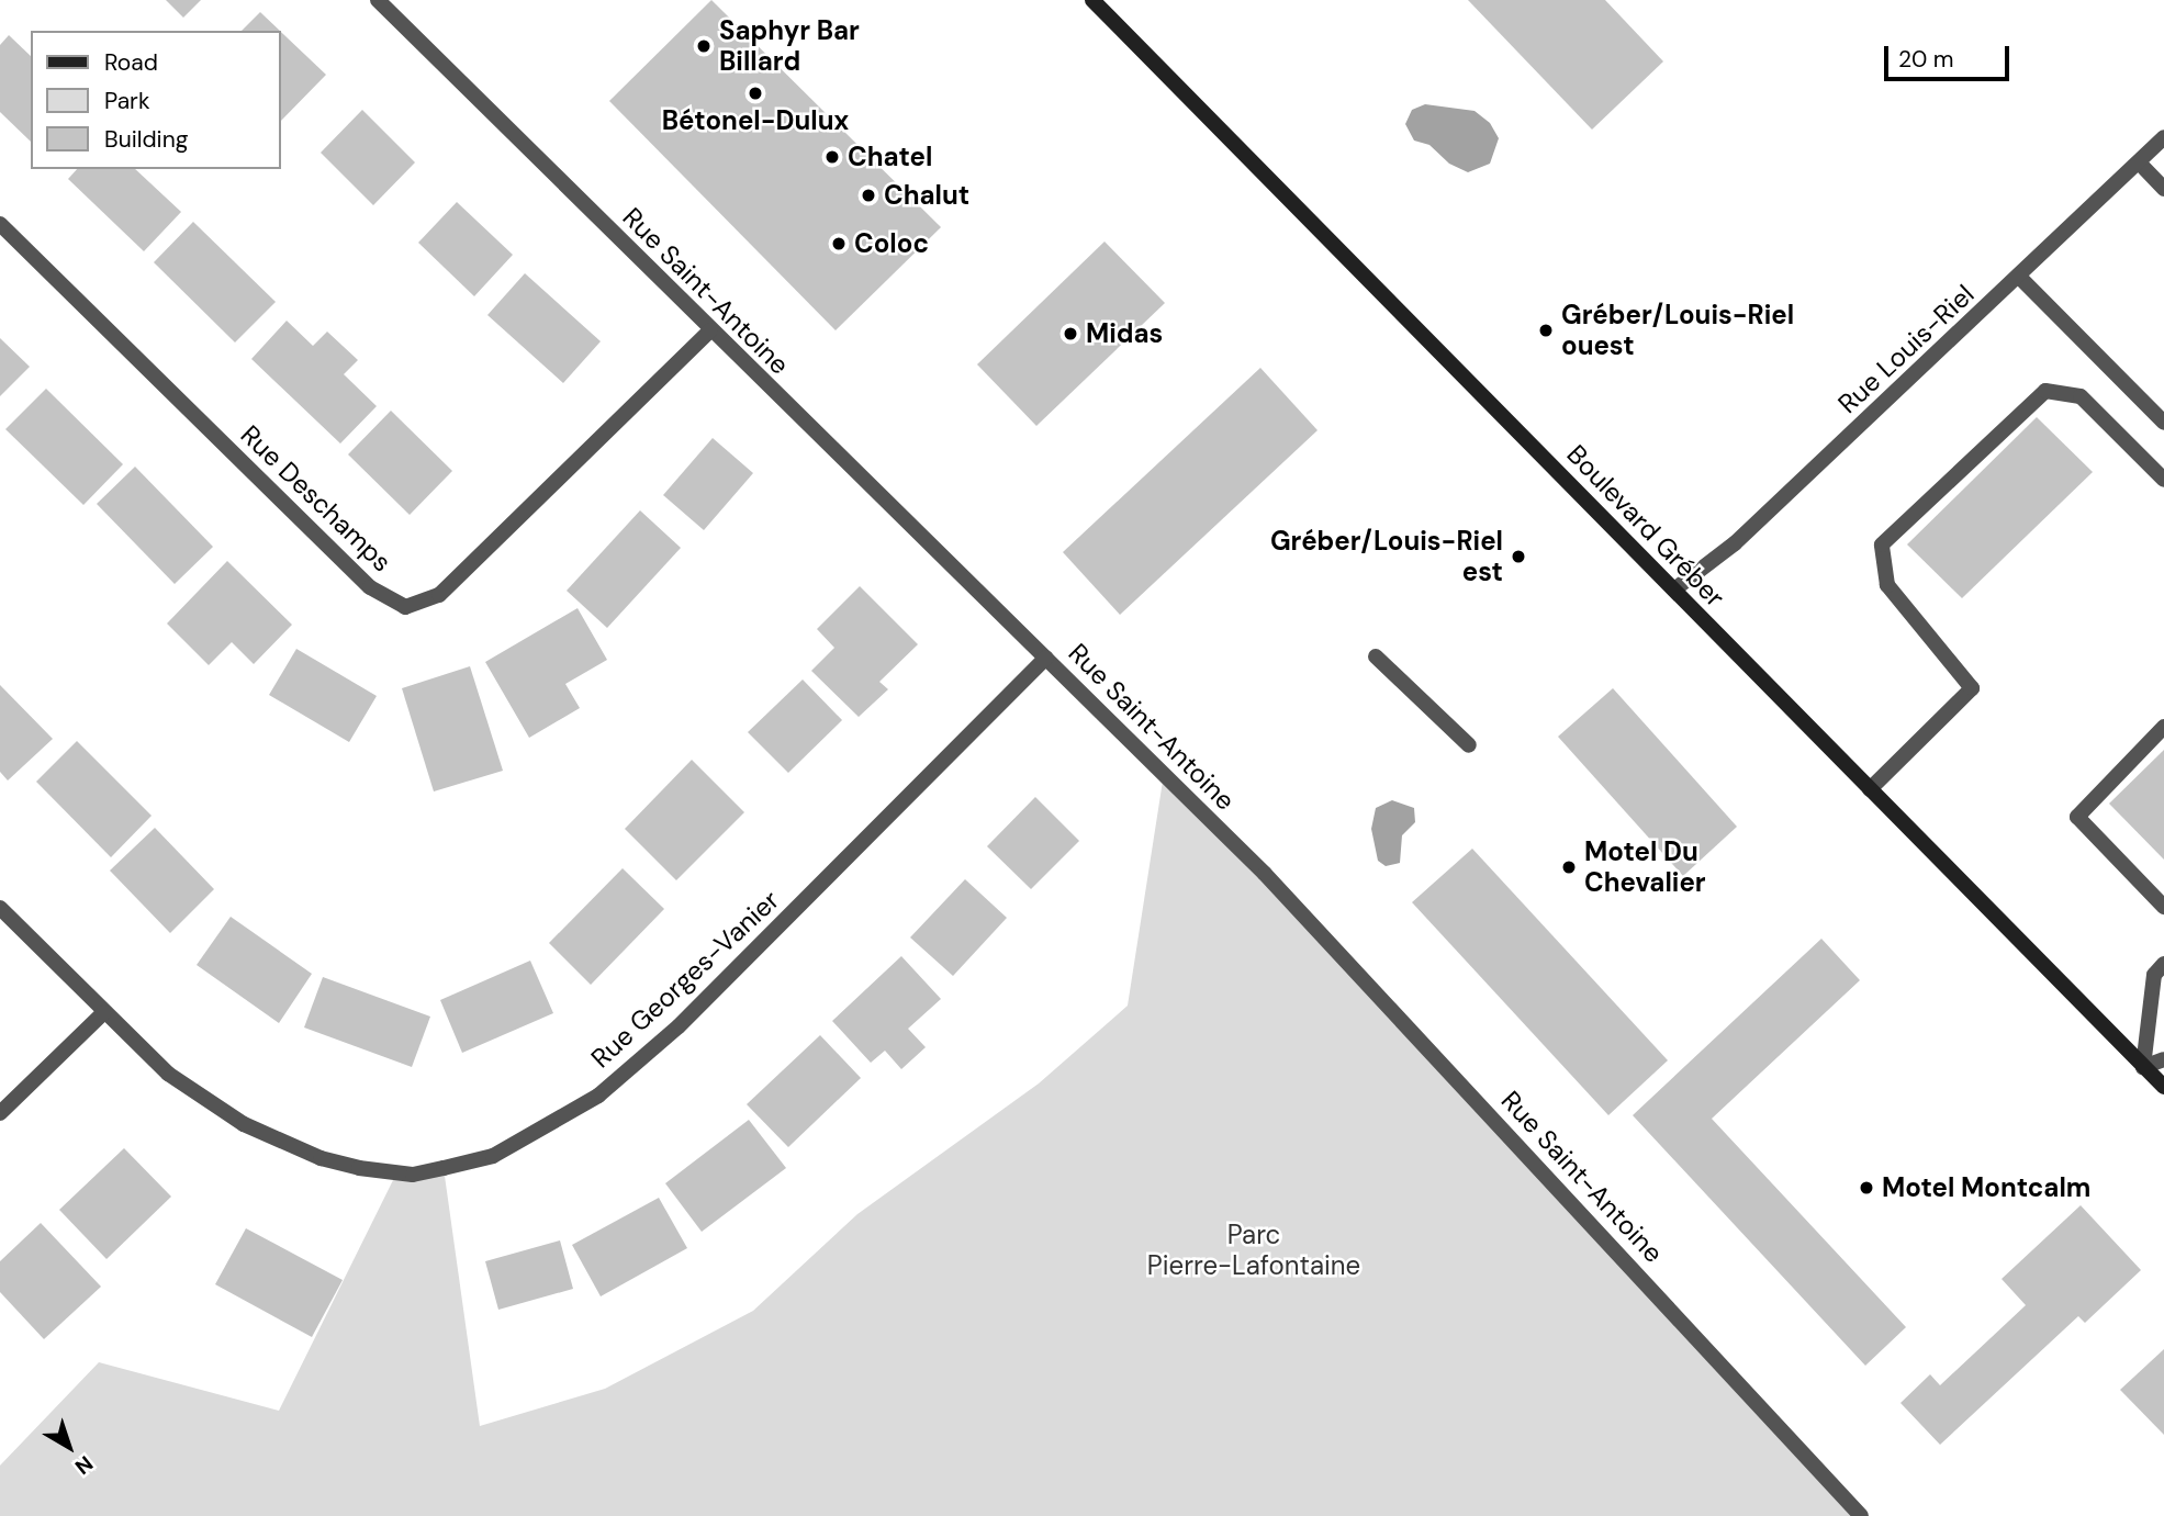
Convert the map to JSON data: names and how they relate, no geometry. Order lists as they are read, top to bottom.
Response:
{
  "streets": {
    "main road": ["Boulevard Gréber"],
    "street": [
      "Rue Saint-Antoine",
      "Rue Louis-Riel",
      "Rue Deschamps",
      "Rue Georges-Vanier"
    ]
  },
  "crossings": [
    ["Rue Saint-Antoine", "Rue Deschamps"],
    ["Rue Saint-Antoine", "Rue Georges-Vanier"],
    ["Rue Louis-Riel", "Boulevard Gréber"]
  ],
  "parks": ["Parc Pierre-Lafontaine"],
  "places": [
    "Saphyr Bar Billard",
    "Bétonel-Dulux",
    "Chatel",
    "Chalut",
    "Coloc",
    "Gréber/Louis-Riel ouest",
    "Midas",
    "Gréber/Louis-Riel est",
    "Motel Du Chevalier",
    "Motel Montcalm"
  ],
  "legend": ["Road", "Park", "Building"],
  "scale_bar": "20 m",
  "north": "bottom right"
}
